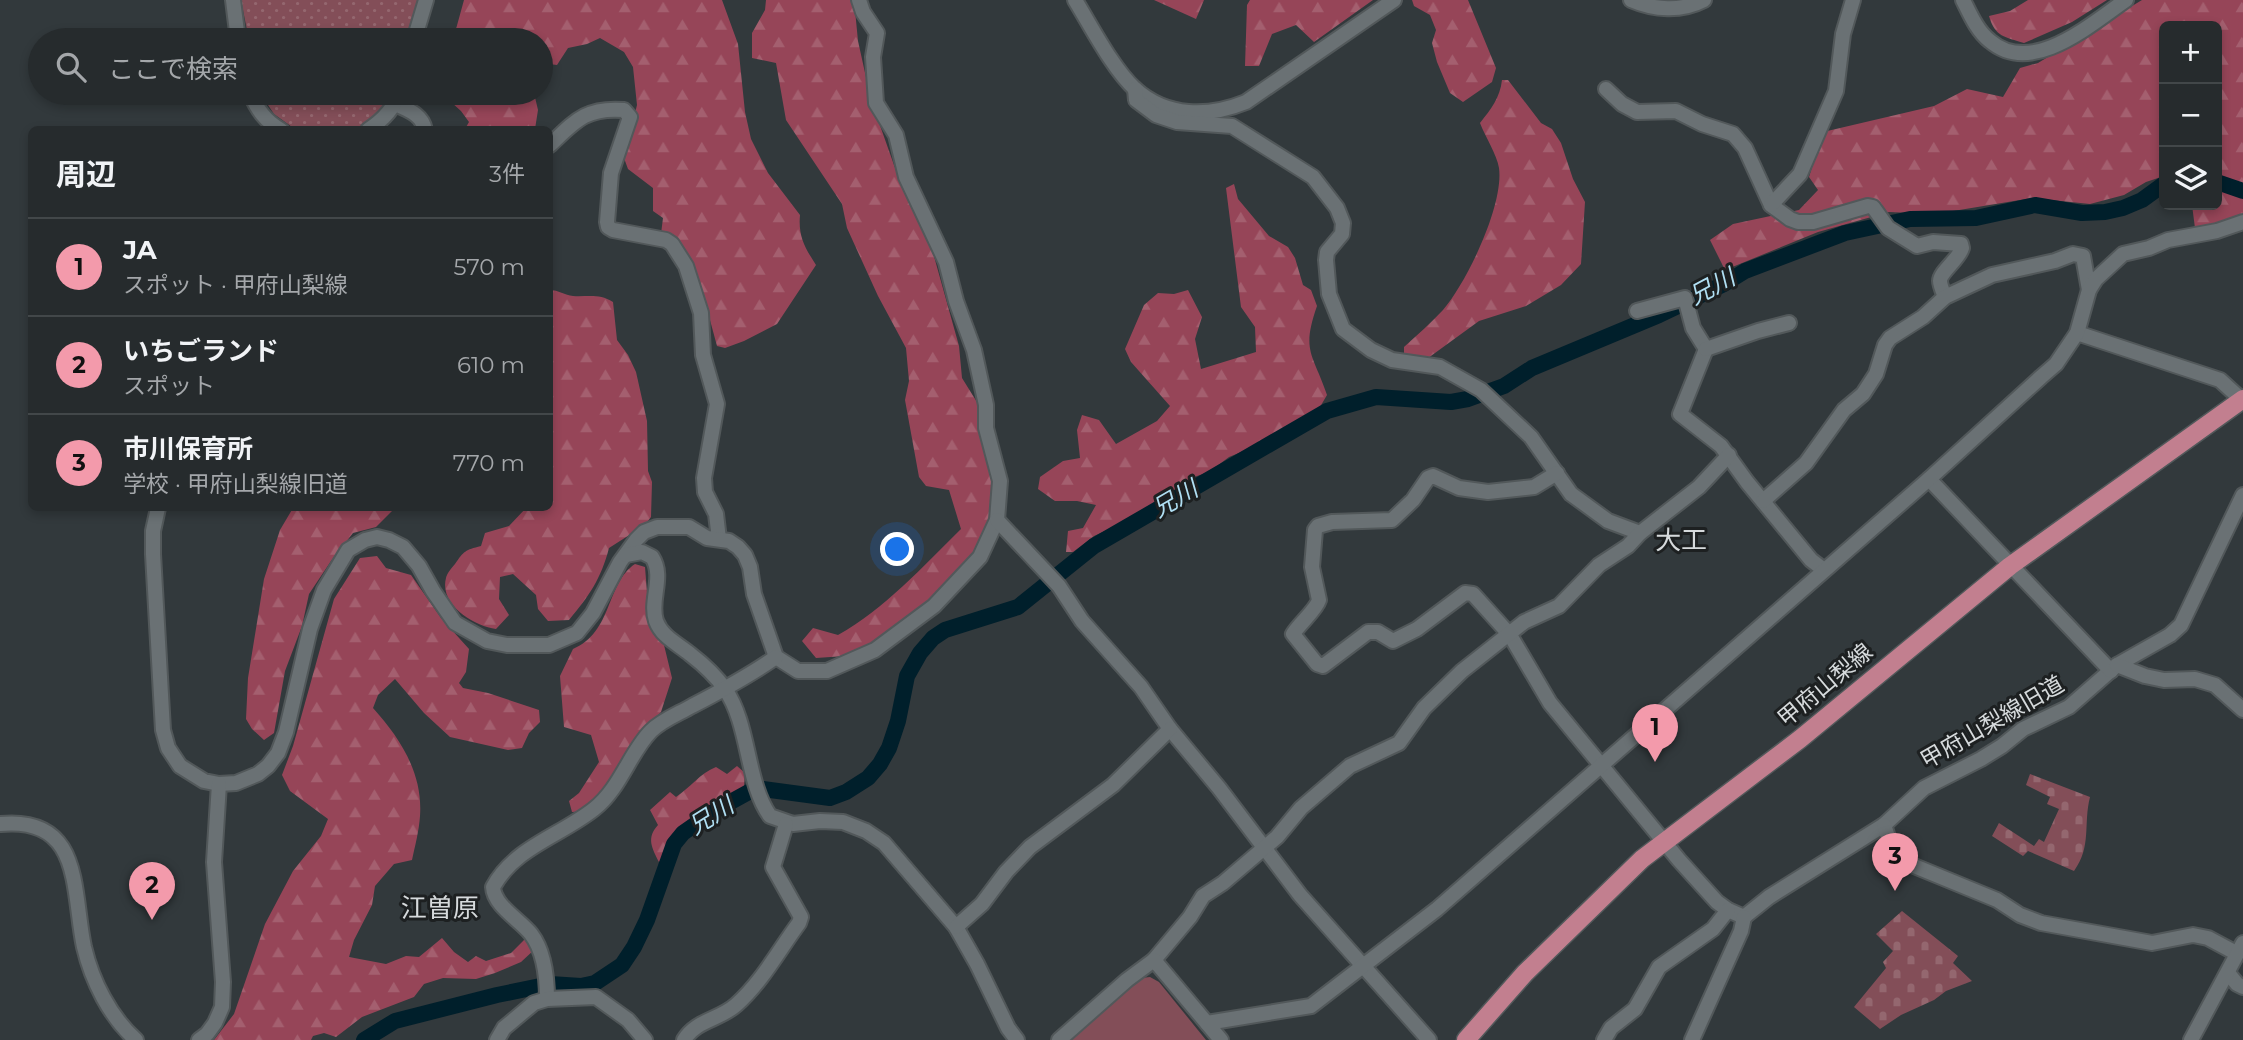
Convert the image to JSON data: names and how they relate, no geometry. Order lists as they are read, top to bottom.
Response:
{
  "streets": {
    "main road": ["甲府山梨線"],
    "street": ["甲府山梨線旧道"]
  },
  "districts": ["大工", "江曽原"],
  "water": ["兄川"],
  "page": {
    "map_buttons": ["+", "−"],
    "search": "ここで検索",
    "heading": ["周辺", "3件"],
    "list": [
      {
        "mark": "1",
        "name": "JA",
        "note": "スポット · 甲府山梨線",
        "value": "570 m"
      },
      {
        "mark": "2",
        "name": "いちごランド",
        "note": "スポット",
        "value": "610 m"
      },
      {
        "mark": "3",
        "name": "市川保育所",
        "note": "学校 · 甲府山梨線旧道",
        "value": "770 m"
      }
    ],
    "pins": ["1", "3", "2"]
  }
}
